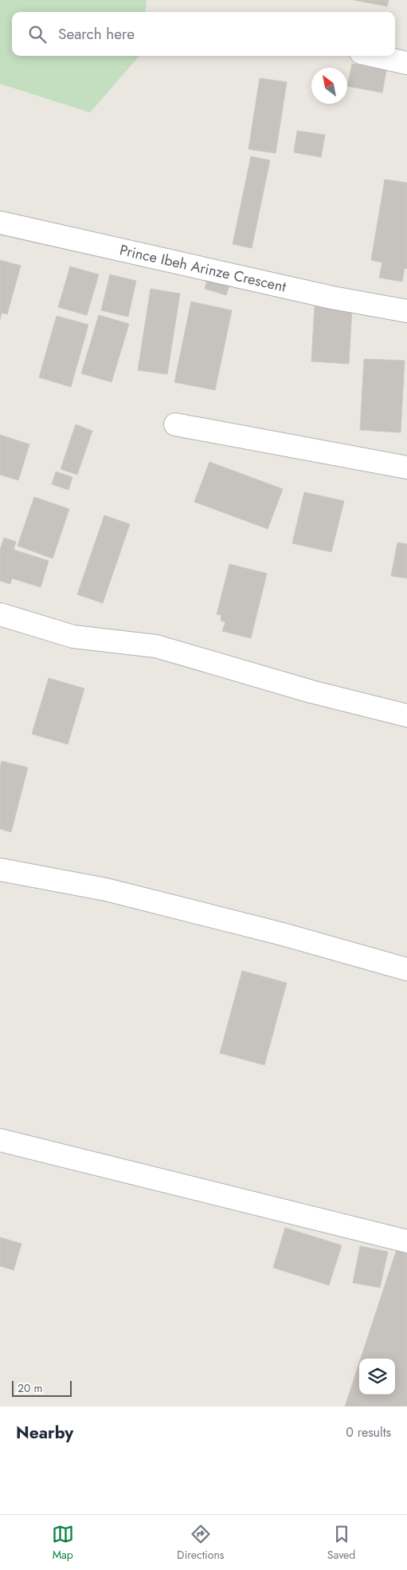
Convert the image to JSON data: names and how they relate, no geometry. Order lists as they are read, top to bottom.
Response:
{
  "streets": {
    "street": ["Prince Ibeh Arinze Crescent"]
  },
  "scale_bar": "20 m",
  "north": "top left",
  "page": {
    "search": "Search here",
    "scale": "20 m",
    "heading": ["Nearby", "0 results"],
    "nav": ["Map", "Directions", "Saved"]
  }
}
